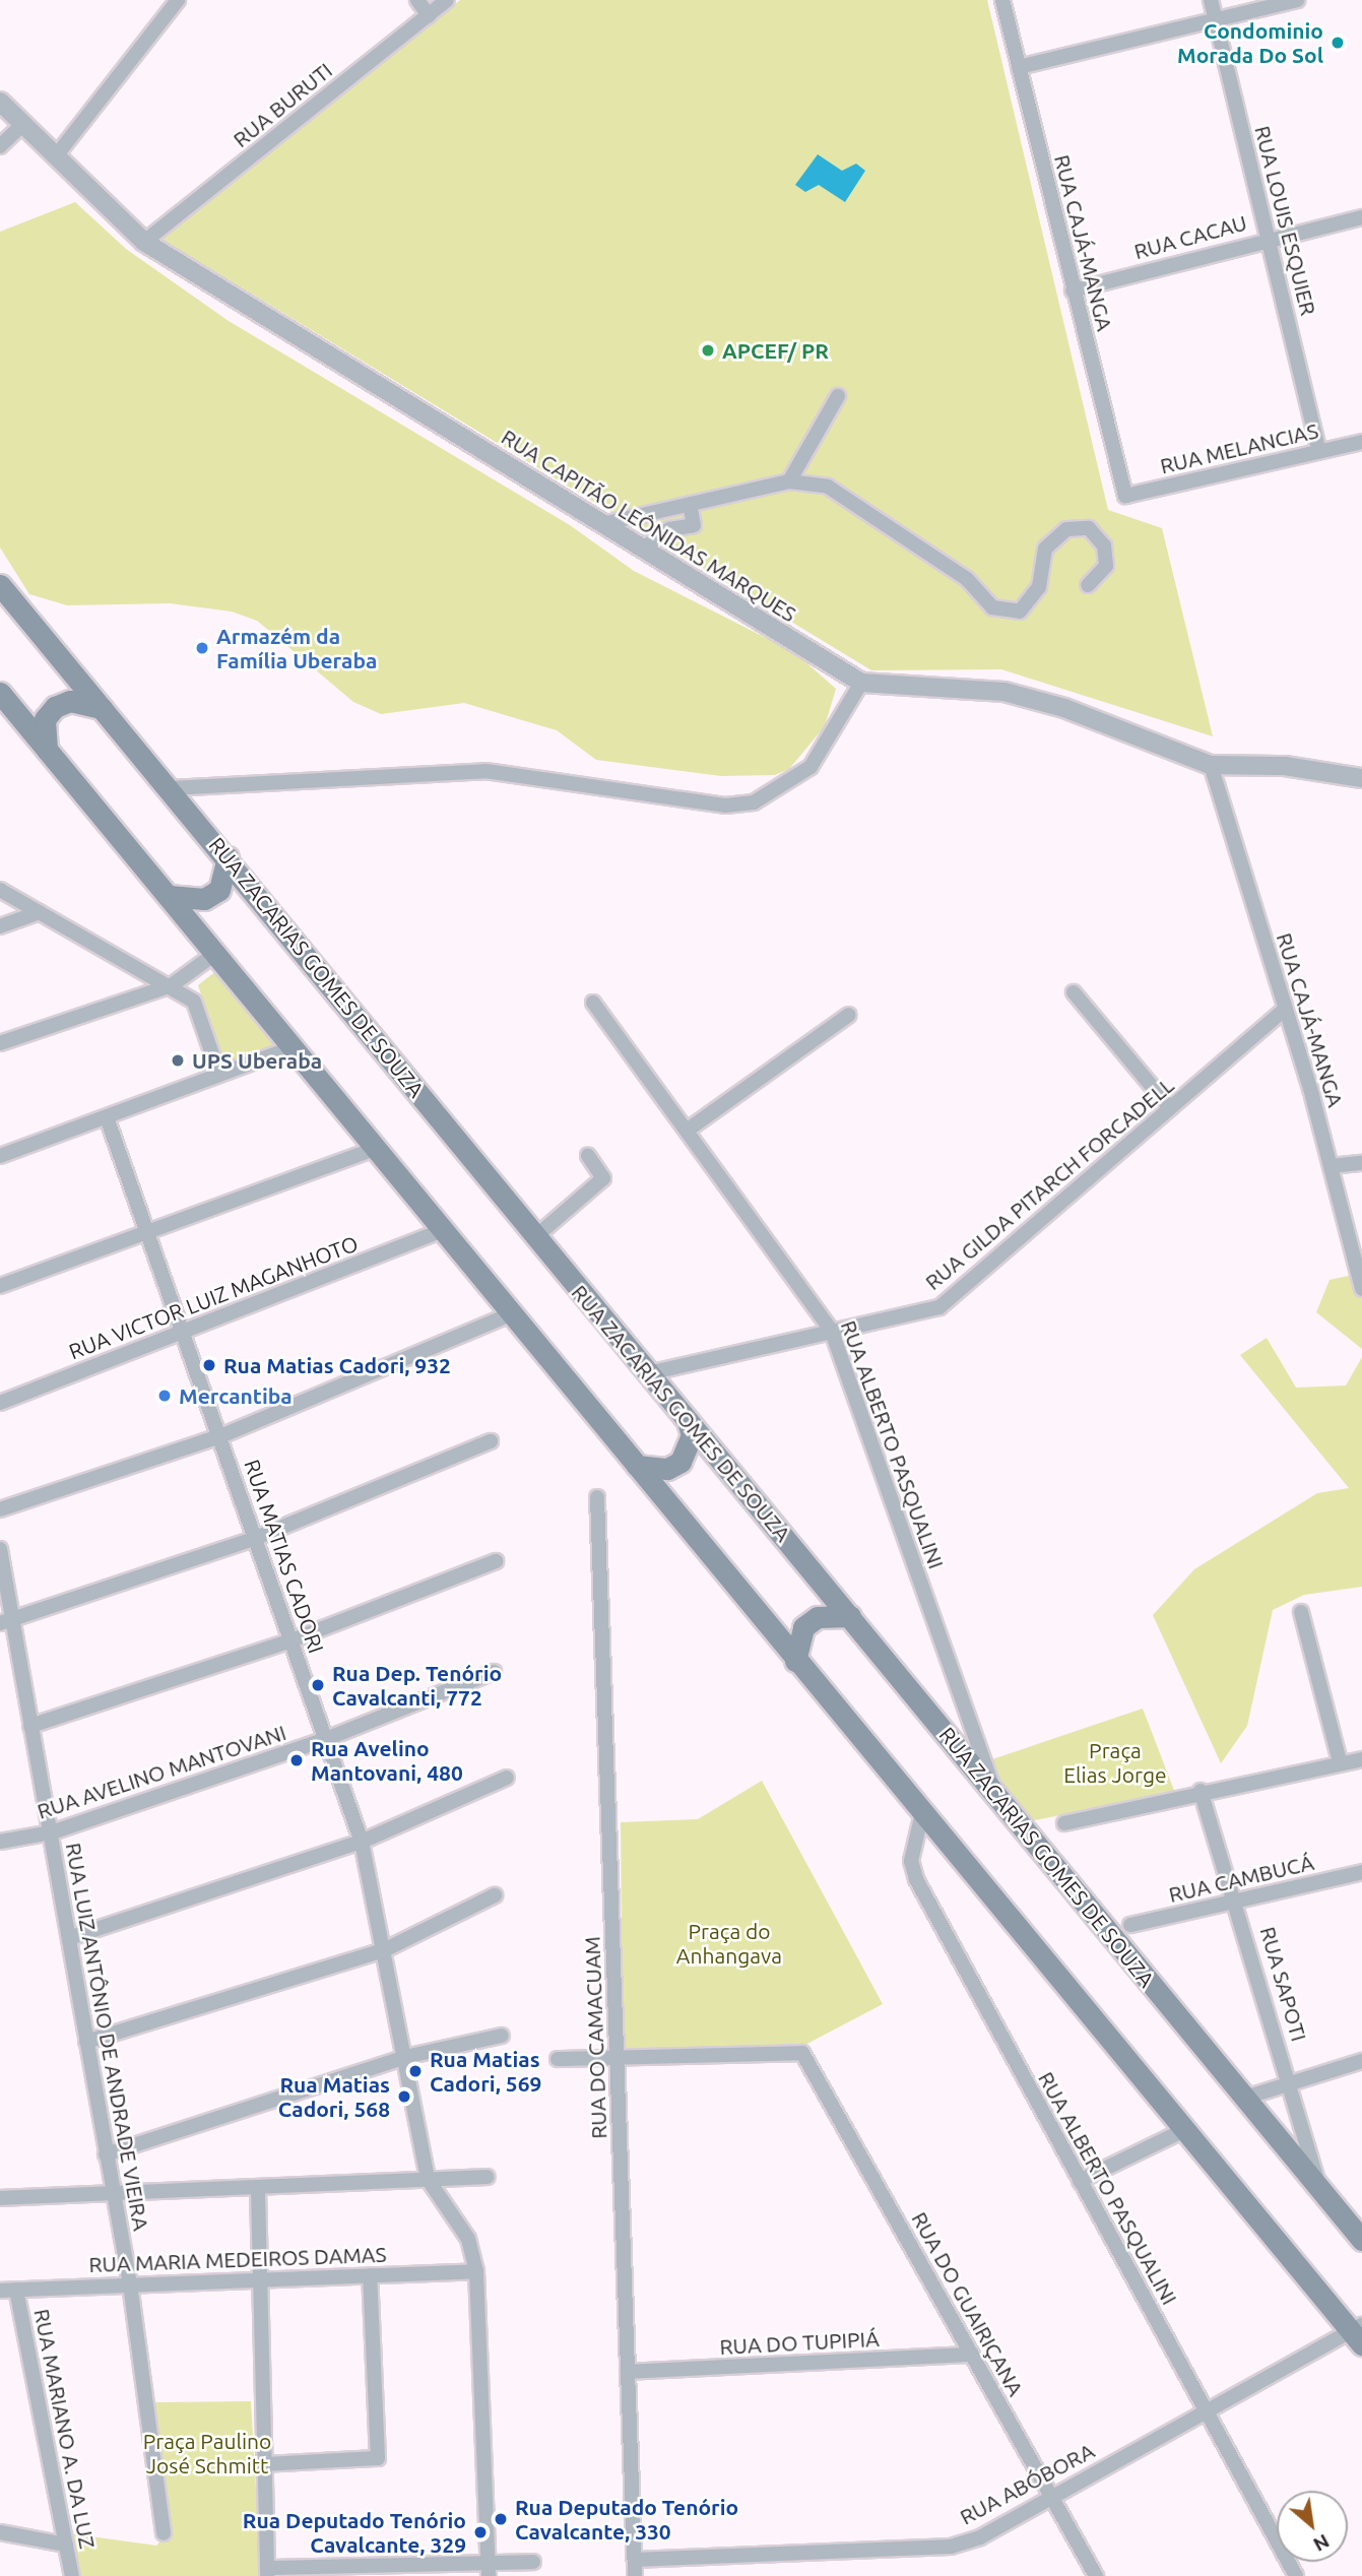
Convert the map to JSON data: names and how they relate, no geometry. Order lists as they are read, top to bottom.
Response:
{
  "streets": {
    "main road": ["RUA ZACARIAS GOMES DE SOUZA"],
    "street": [
      "RUA BURUTI",
      "RUA LOUIS ESQUIER",
      "RUA CACAU",
      "RUA CAJÁ-MANGA",
      "RUA MELANCIAS",
      "RUA CAPITÃO LEÔNIDAS MARQUES",
      "RUA GILDA PITARCH FORCADELL",
      "RUA VICTOR LUIZ MAGANHOTO",
      "RUA ALBERTO PASQUALINI",
      "RUA MATIAS CADORI",
      "RUA AVELINO MANTOVANI",
      "RUA CAMBUCÁ",
      "RUA SAPOTI",
      "RUA LUIZ ANTÔNIO DE ANDRADE VIEIRA",
      "RUA DO CAMACUAM",
      "RUA MARIA MEDEIROS DAMAS",
      "RUA DO GUAIRIÇANA",
      "RUA DO TUPIPIÁ",
      "RUA MARIANO A. DA LUZ",
      "RUA ABÓBORA"
    ]
  },
  "crossings": [
    ["RUA BURUTI", "RUA CAPITÃO LEÔNIDAS MARQUES"],
    ["RUA LOUIS ESQUIER", "RUA CACAU"],
    ["RUA LOUIS ESQUIER", "RUA MELANCIAS"],
    ["RUA CACAU", "RUA CAJÁ-MANGA"],
    ["RUA CAJÁ-MANGA", "RUA MELANCIAS"],
    ["RUA CAJÁ-MANGA", "RUA CAPITÃO LEÔNIDAS MARQUES"],
    ["RUA CAJÁ-MANGA", "RUA GILDA PITARCH FORCADELL"],
    ["RUA ZACARIAS GOMES DE SOUZA", "RUA GILDA PITARCH FORCADELL"],
    ["RUA ZACARIAS GOMES DE SOUZA", "RUA ALBERTO PASQUALINI"],
    ["RUA ZACARIAS GOMES DE SOUZA", "RUA SAPOTI"],
    ["RUA GILDA PITARCH FORCADELL", "RUA ALBERTO PASQUALINI"],
    ["RUA VICTOR LUIZ MAGANHOTO", "RUA MATIAS CADORI"],
    ["RUA ALBERTO PASQUALINI", "RUA ABÓBORA"],
    ["RUA MATIAS CADORI", "RUA AVELINO MANTOVANI"],
    ["RUA AVELINO MANTOVANI", "RUA LUIZ ANTÔNIO DE ANDRADE VIEIRA"],
    ["RUA CAMBUCÁ", "RUA SAPOTI"],
    ["RUA LUIZ ANTÔNIO DE ANDRADE VIEIRA", "RUA MARIA MEDEIROS DAMAS"],
    ["RUA DO CAMACUAM", "RUA DO GUAIRIÇANA"],
    ["RUA DO CAMACUAM", "RUA DO TUPIPIÁ"],
    ["RUA DO CAMACUAM", "RUA ABÓBORA"],
    ["RUA MARIA MEDEIROS DAMAS", "RUA MARIANO A. DA LUZ"],
    ["RUA DO GUAIRIÇANA", "RUA DO TUPIPIÁ"],
    ["RUA DO GUAIRIÇANA", "RUA ABÓBORA"]
  ],
  "parks": ["Praça Elias Jorge", "Praça do Anhangava", "Praça Paulino José Schmitt"],
  "places": [
    "Condominio Morada Do Sol",
    "APCEF/ PR",
    "Armazém da Família Uberaba",
    "UPS Uberaba",
    "Rua Matias Cadori, 932",
    "Mercantiba",
    "Rua Dep. Tenório Cavalcanti, 772",
    "Rua Avelino Mantovani, 480",
    "Rua Matias Cadori, 569",
    "Rua Matias Cadori, 568",
    "Rua Deputado Tenório Cavalcante, 330",
    "Rua Deputado Tenório Cavalcante, 329"
  ],
  "north": "bottom right"
}
